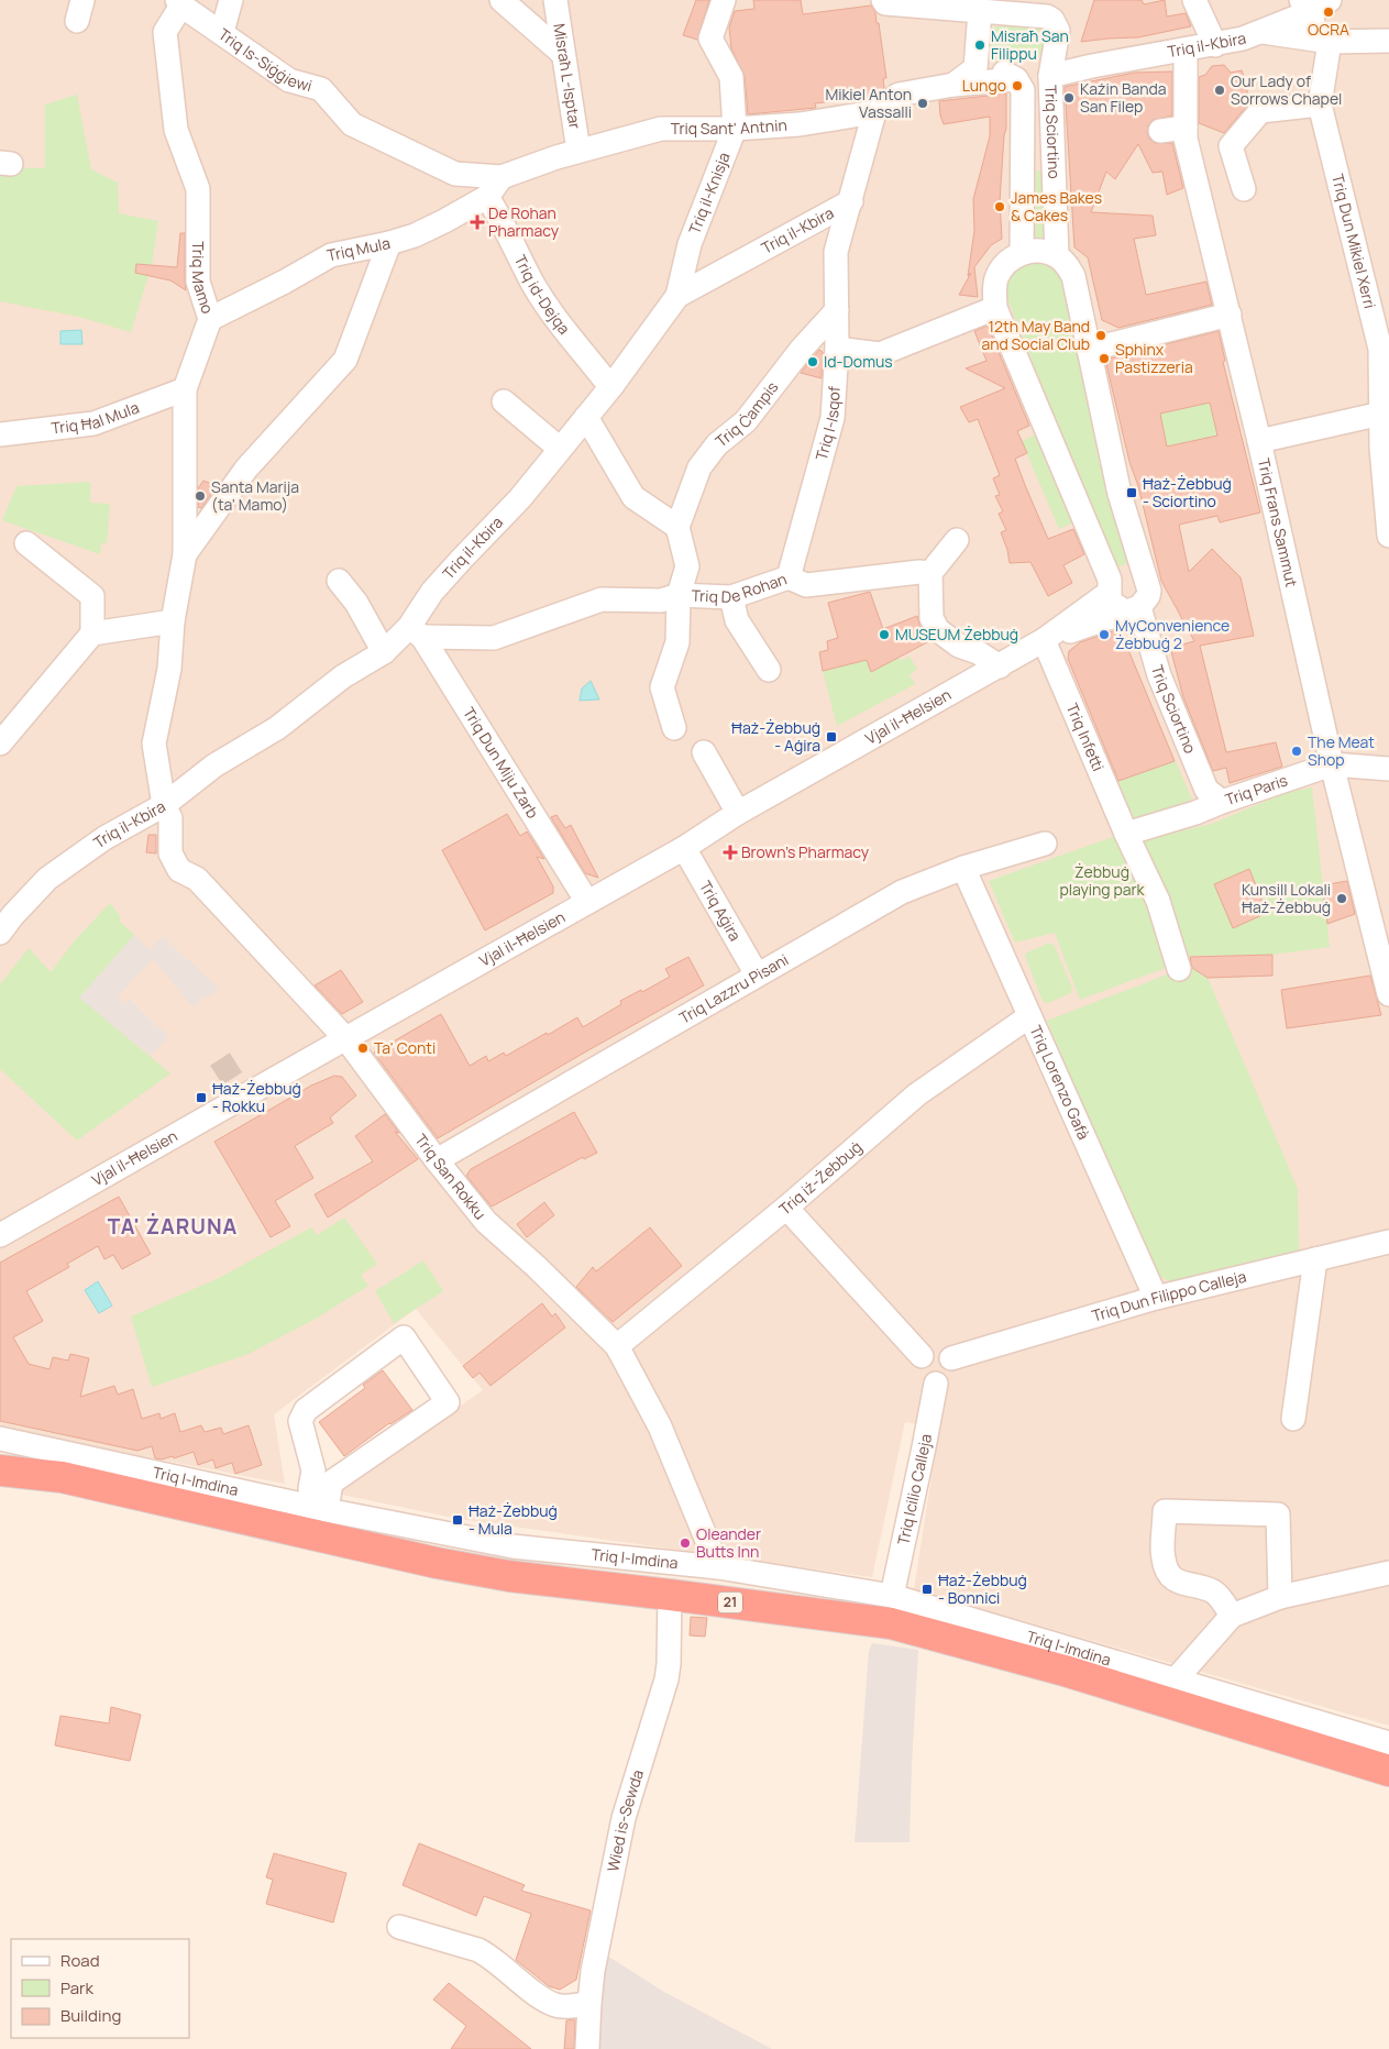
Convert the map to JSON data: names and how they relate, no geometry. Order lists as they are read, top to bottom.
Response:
{
  "streets": {
    "highway": ["Triq l-Imdina", "21"],
    "street": [
      "Triq il-Kbira",
      "Triq Is-Siġġiewi",
      "Misraħ L-Isptar",
      "Triq Sant' Antnin",
      "Triq Sciortino",
      "Triq il-Knisja",
      "Triq Dun Mikiel Xerri",
      "Triq Mula",
      "Triq Mamo",
      "Triq id-Dejqa",
      "Triq Ċampis",
      "Triq Ħal Mula",
      "Triq l-Isqof",
      "Triq Frans Sammut",
      "Triq De Rohan",
      "Vjal il-Ħelsien",
      "Triq Infetti",
      "Triq Dun Miju Zarb",
      "Triq Paris",
      "Triq Aġira",
      "Triq Lazzru Pisani",
      "Triq Lorenzo Gafà",
      "Triq San Rokku",
      "Triq iż-Żebbuġ",
      "Triq Dun Filippo Calleja",
      "Triq Icilio Calleja",
      "Wied is-Sewda"
    ]
  },
  "crossings": [
    ["Triq il-Kbira", "Triq Sant' Antnin"],
    ["Triq il-Kbira", "Triq Sciortino"],
    ["Triq il-Kbira", "Triq il-Knisja"],
    ["Triq il-Kbira", "Triq Mamo"],
    ["Triq il-Kbira", "Triq id-Dejqa"],
    ["Triq il-Kbira", "Triq l-Isqof"],
    ["Triq il-Kbira", "Triq Frans Sammut"],
    ["Triq il-Kbira", "Triq De Rohan"],
    ["Triq il-Kbira", "Triq Dun Miju Zarb"],
    ["Triq il-Kbira", "Triq San Rokku"],
    ["Triq Is-Siġġiewi", "Triq Sant' Antnin"],
    ["Triq Is-Siġġiewi", "Triq Mula"],
    ["Triq Is-Siġġiewi", "Triq Mamo"],
    ["Misraħ L-Isptar", "Triq Sant' Antnin"],
    ["Triq Sant' Antnin", "Triq Sciortino"],
    ["Triq Sant' Antnin", "Triq il-Knisja"],
    ["Triq Sant' Antnin", "Triq Mula"],
    ["Triq Sciortino", "Vjal il-Ħelsien"],
    ["Triq Sciortino", "Triq Paris"],
    ["Triq Mula", "Triq Mamo"],
    ["Triq Mula", "Triq id-Dejqa"],
    ["Triq Mamo", "Triq Ħal Mula"],
    ["Triq Mamo", "Triq San Rokku"],
    ["Triq Ċampis", "Triq l-Isqof"],
    ["Triq l-Isqof", "Triq De Rohan"],
    ["Triq Frans Sammut", "Triq Paris"],
    ["Triq De Rohan", "Triq Dun Miju Zarb"],
    ["Vjal il-Ħelsien", "Triq Infetti"],
    ["Vjal il-Ħelsien", "Triq Dun Miju Zarb"],
    ["Vjal il-Ħelsien", "Triq Aġira"],
    ["Vjal il-Ħelsien", "Triq San Rokku"],
    ["Triq Infetti", "Triq Paris"],
    ["Triq Aġira", "Triq Lazzru Pisani"],
    ["Triq Lazzru Pisani", "Triq Lorenzo Gafà"],
    ["Triq Lazzru Pisani", "Triq San Rokku"],
    ["Triq Lorenzo Gafà", "Triq iż-Żebbuġ"],
    ["Triq Lorenzo Gafà", "Triq Dun Filippo Calleja"],
    ["Triq San Rokku", "Triq iż-Żebbuġ"],
    ["Triq San Rokku", "Triq l-Imdina"],
    ["Triq Dun Filippo Calleja", "Triq Icilio Calleja"],
    ["Triq l-Imdina", "Triq Icilio Calleja"],
    ["Triq l-Imdina", "Wied is-Sewda"]
  ],
  "districts": ["TA' ŻARUNA"],
  "parks": ["Żebbuġ playing park"],
  "places": {
    "other": [
      "OCRA",
      "Misraħ San Filippu",
      "Lungo",
      "Our Lady of Sorrows Chapel",
      "Każin Banda San Filep",
      "Mikiel Anton Vassalli",
      "James Bakes & Cakes",
      "12th May Band and Social Club",
      "Sphinx Pastizzeria",
      "Id-Domus",
      "Santa Marija (ta' Mamo)",
      "MUSEUM Żebbuġ",
      "MyConvenience Żebbuġ 2",
      "The Meat Shop",
      "Kunsill Lokali Ħaż-Żebbuġ",
      "Ta' Conti",
      "Oleander Butts Inn"
    ],
    "health": ["De Rohan Pharmacy", "Brown’s Pharmacy"],
    "transit": [
      "Ħaż-Żebbuġ - Sciortino",
      "Ħaż-Żebbuġ - Aġira",
      "Ħaż-Żebbuġ - Rokku",
      "Ħaż-Żebbuġ - Mula",
      "Ħaż-Żebbuġ - Bonnici"
    ]
  },
  "legend": ["Road", "Park", "Building"]
}
